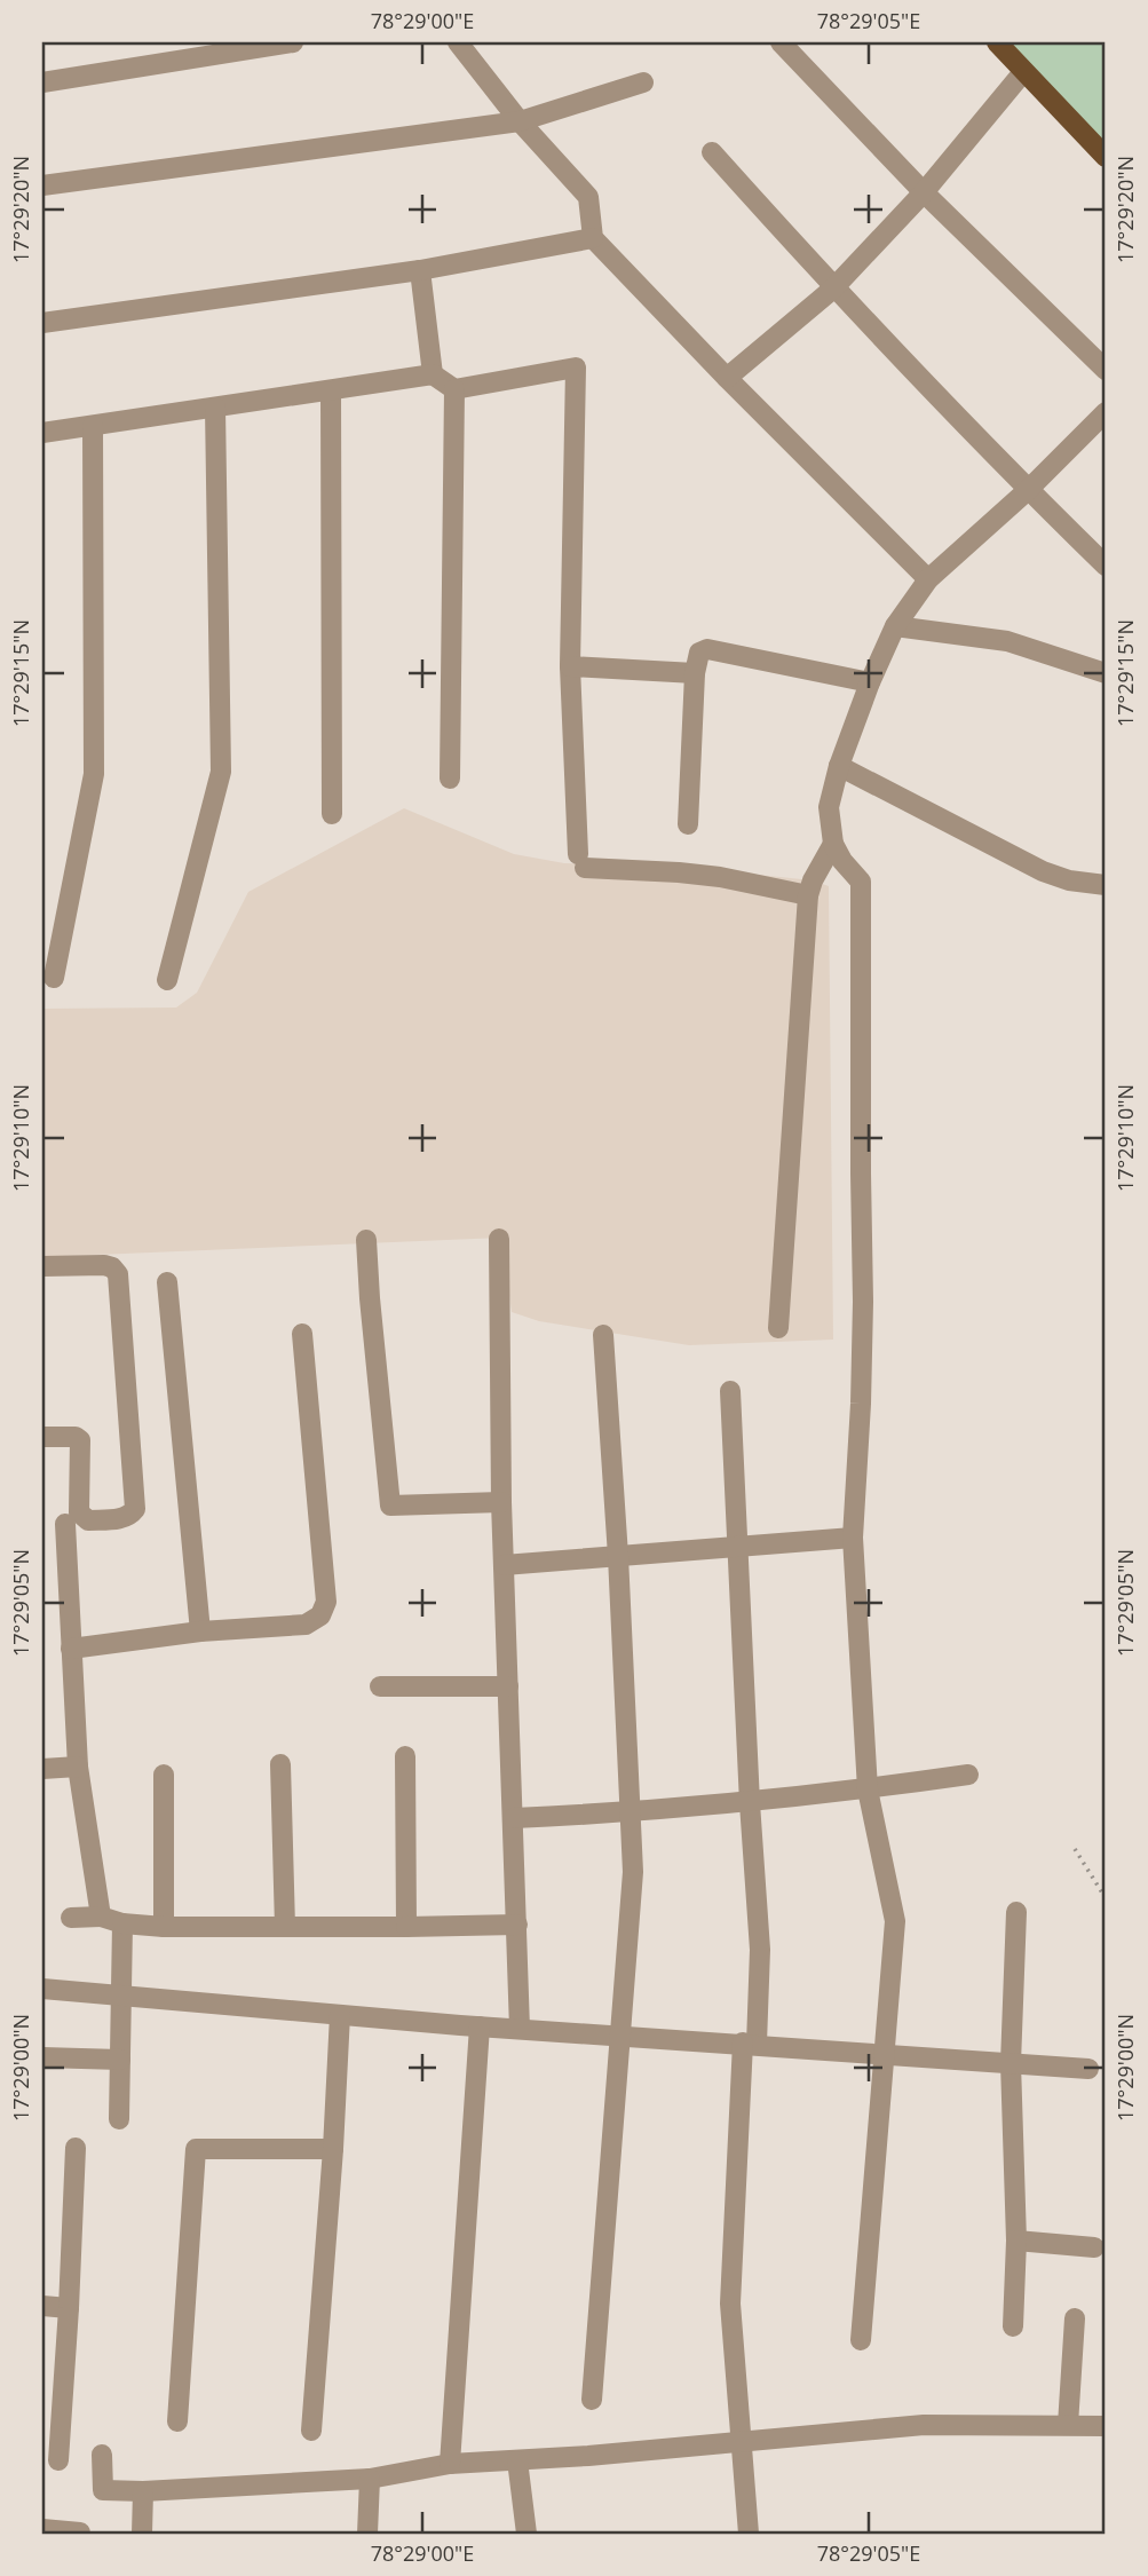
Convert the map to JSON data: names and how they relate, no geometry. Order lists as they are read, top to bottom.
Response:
{
  "coordinates": [
    "78°29'00\"E",
    "78°29'05\"E",
    "17°29'20\"N",
    "17°29'15\"N",
    "17°29'10\"N",
    "17°29'05\"N",
    "17°29'00\"N"
  ]
}
